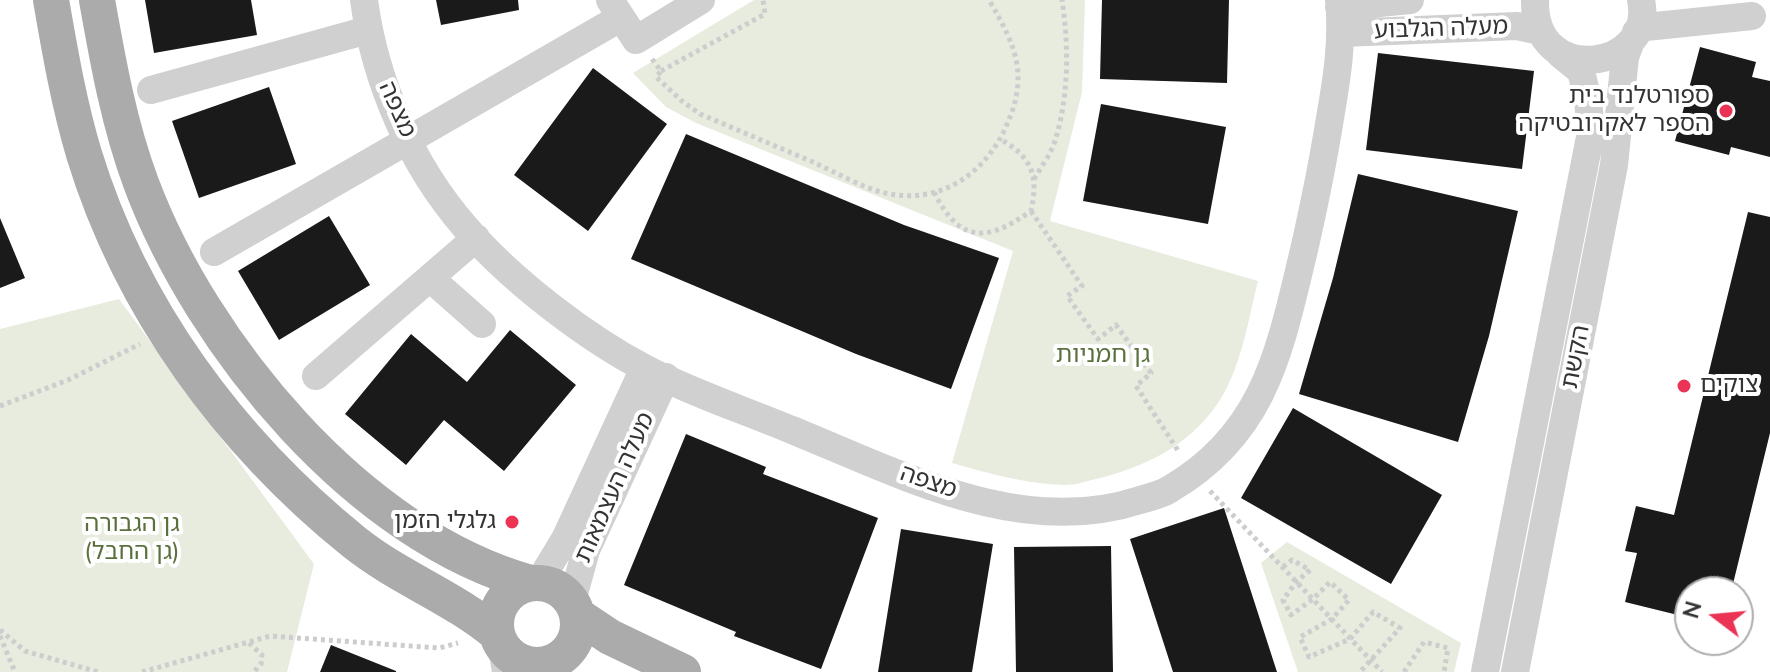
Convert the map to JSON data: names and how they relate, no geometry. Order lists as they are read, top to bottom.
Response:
{
  "streets": {
    "street": [
      "מעלה הגלבוע",
      "מצפה",
      "הקשת",
      "מעלה העצמאות"
    ]
  },
  "crossings": [
    ["מעלה הגלבוע", "מצפה"],
    ["מעלה הגלבוע", "הקשת"],
    ["מצפה", "מעלה העצמאות"]
  ],
  "parks": ["גן חמניות", "גן הגבורה (גן החבל)"],
  "places": ["ספורטלנד בית הספר לאקרובטיקה", "צוקים", "גלגלי הזמן"],
  "north": "left"
}
